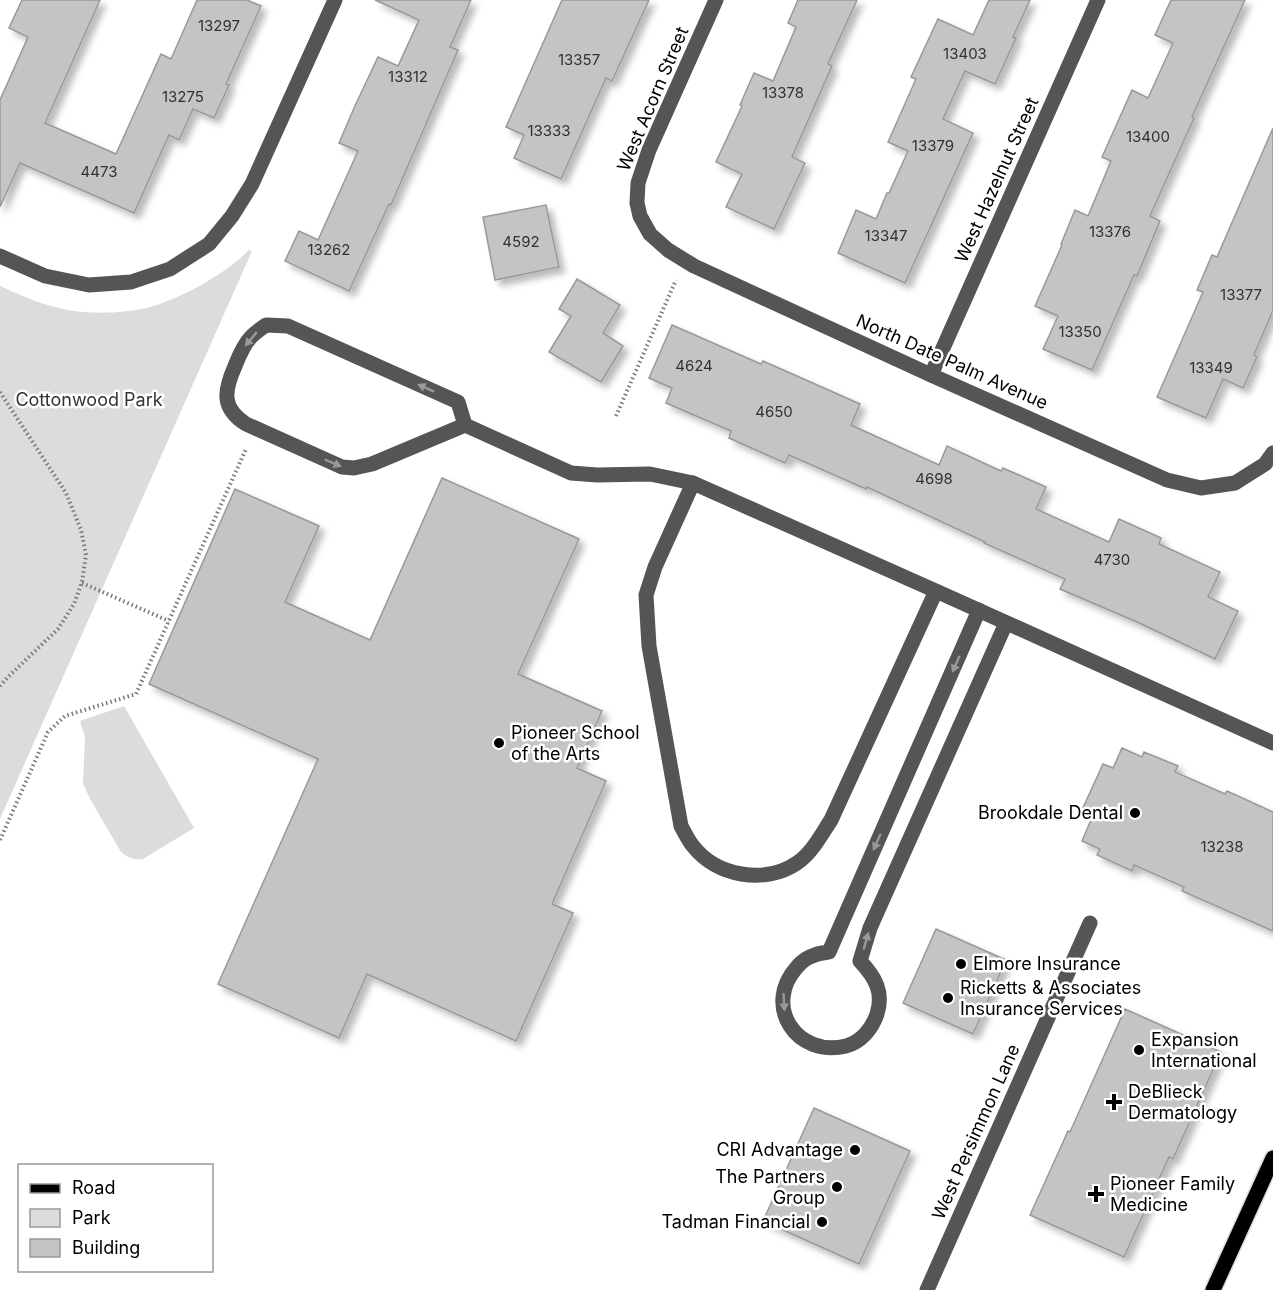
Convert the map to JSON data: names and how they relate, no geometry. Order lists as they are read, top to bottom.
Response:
{
  "streets": {
    "street": [
      "West Acorn Street",
      "West Hazelnut Street",
      "North Date Palm Avenue",
      "West Persimmon Lane"
    ]
  },
  "crossings": [
    ["West Acorn Street", "North Date Palm Avenue"],
    ["West Hazelnut Street", "North Date Palm Avenue"]
  ],
  "parks": ["Cottonwood Park"],
  "places": {
    "other": [
      "Pioneer School of the Arts",
      "Brookdale Dental",
      "Elmore Insurance",
      "Ricketts & Associates Insurance Services",
      "Expansion International",
      "CRI Advantage",
      "The Partners Group",
      "Tadman Financial"
    ],
    "health": ["DeBlieck Dermatology", "Pioneer Family Medicine"]
  },
  "house_numbers": [
    "13297",
    "13403",
    "13357",
    "13312",
    "13378",
    "13275",
    "13333",
    "13400",
    "13379",
    "4473",
    "13376",
    "13347",
    "4592",
    "13262",
    "13377",
    "13350",
    "4624",
    "13349",
    "4650",
    "4698",
    "4730",
    "13238"
  ],
  "legend": ["Road", "Park", "Building"]
}
